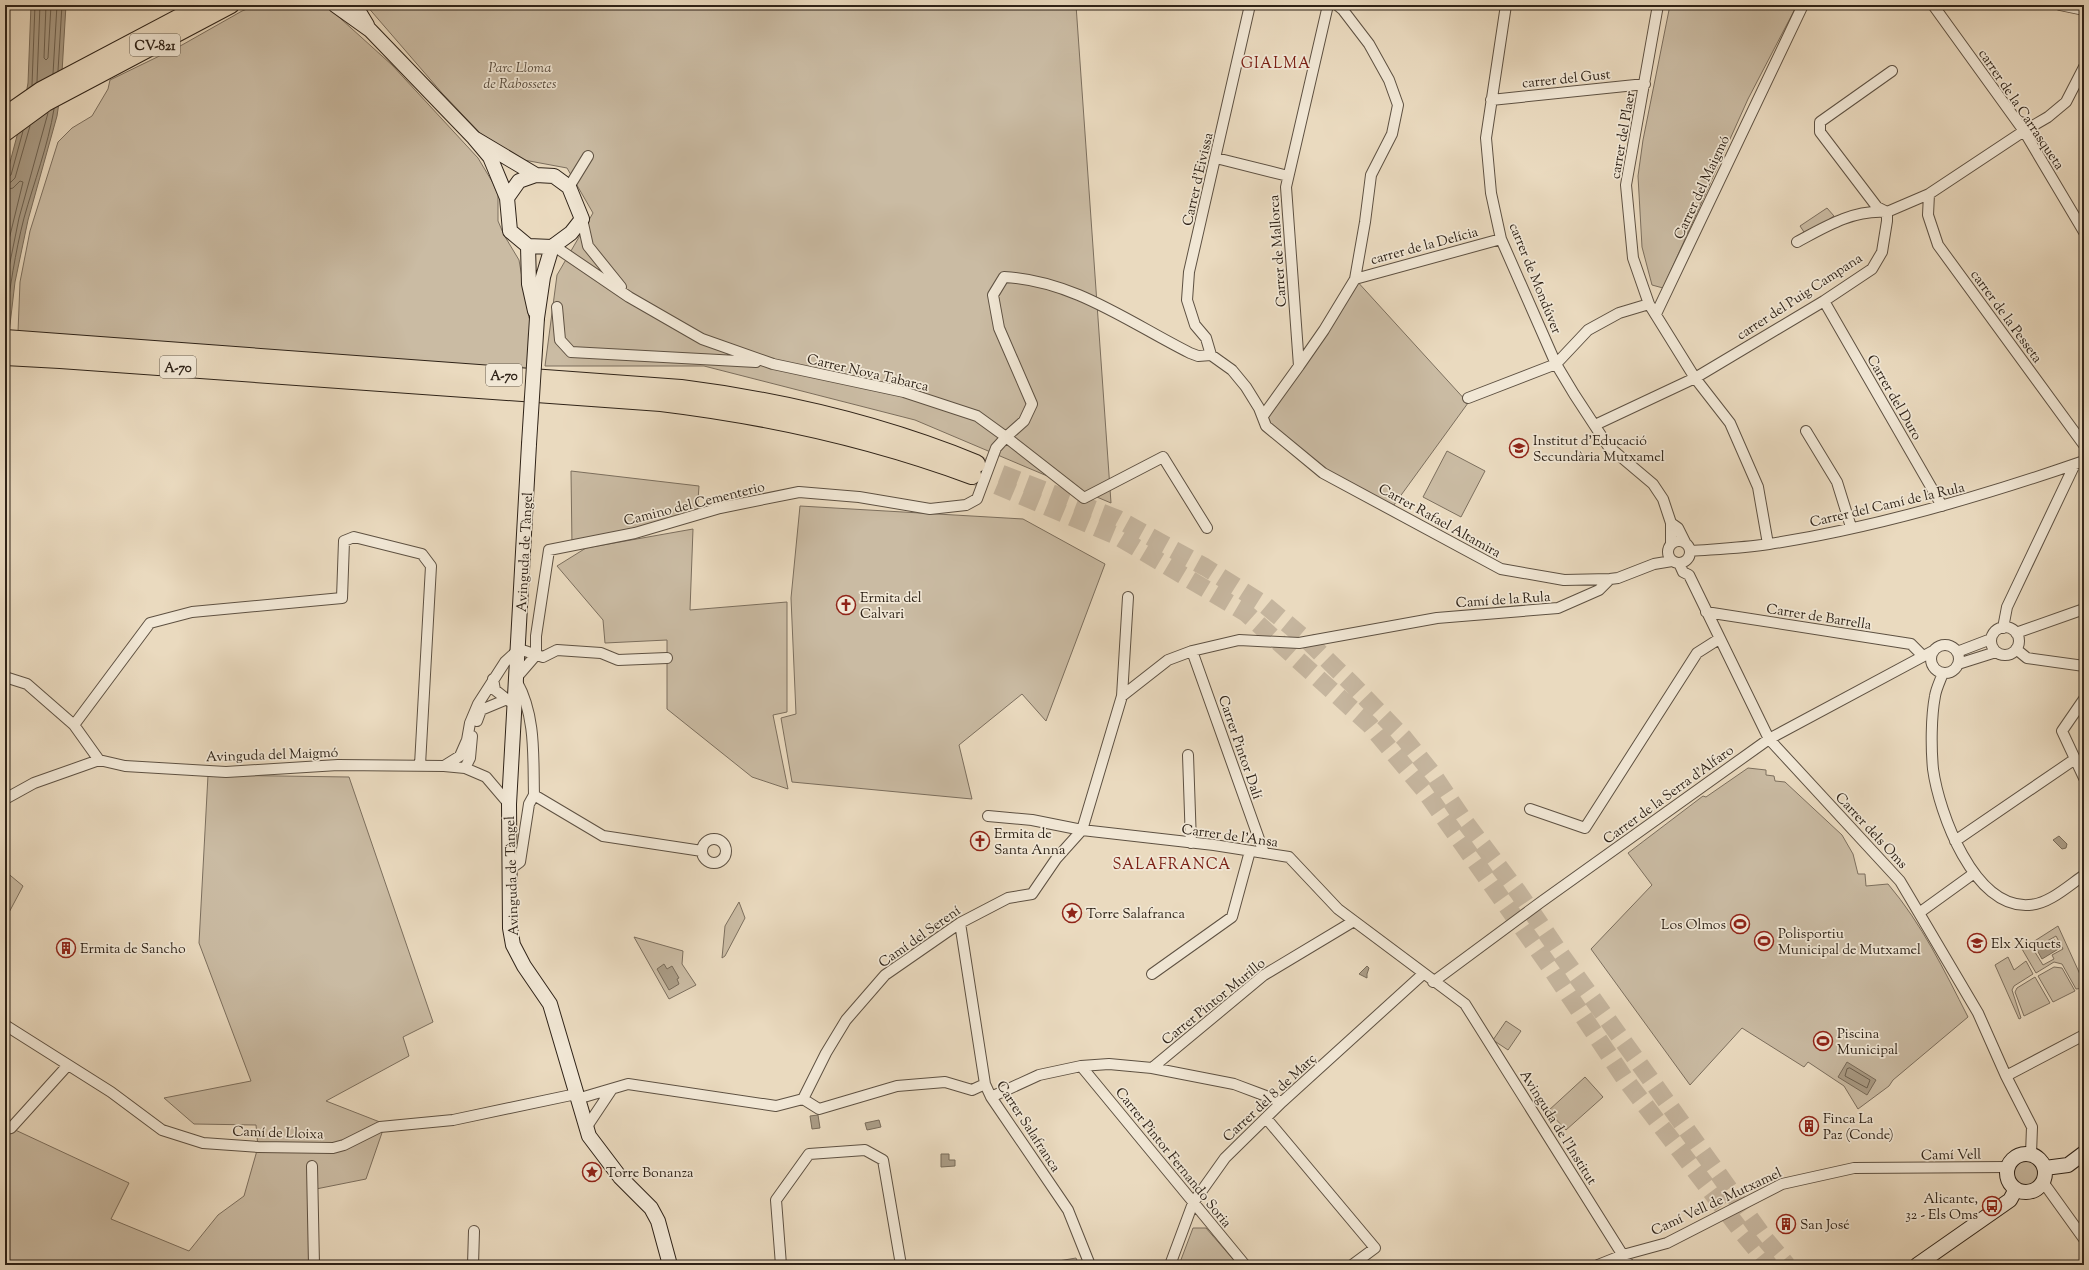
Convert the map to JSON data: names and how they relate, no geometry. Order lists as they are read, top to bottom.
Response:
{
  "streets": {
    "highway": ["A-70"],
    "main road": ["CV-821", "Avinguda de Tàngel"],
    "street": [
      "carrer del Gust",
      "carrer de la Carrasqueta",
      "carrer del Plaer",
      "Carrer d'Eivissa",
      "Carrer del Maigmó",
      "carrer de la Delícia",
      "Carrer de Mallorca",
      "carrer de Mondúver",
      "carrer del Puig Campana",
      "carrer de la Pesseta",
      "Carrer Nova Tabarca",
      "Carrer del Duro",
      "Camino del Cementerio",
      "Carrer del Camí de la Rula",
      "Carrer Rafael Altamira",
      "Camí de la Rula",
      "Carrer de Barrella",
      "Carrer Pintor Dalí",
      "Avinguda del Maigmó",
      "Carrer de la Serra d'Alfaro",
      "Carrer dels Oms",
      "Carrer de l'Ansa",
      "Camí del Serení",
      "Carrer Pintor Murillo",
      "Carrer del 8 de Març",
      "Carrer Salafranca",
      "Avinguda de l'Institut",
      "Camí de Lloixa",
      "Camí Vell",
      "Carrer Pintor Fernando Soria",
      "Camí Vell de Mutxamel"
    ]
  },
  "crossings": [
    ["carrer del Gust", "carrer del Plaer"],
    ["carrer del Gust", "carrer de Mondúver"],
    ["carrer del Plaer", "Carrer del Maigmó"],
    ["carrer de la Delícia", "carrer de Mondúver"],
    ["carrer de Mondúver", "carrer del Puig Campana"],
    ["carrer de Mondúver", "Carrer del Camí de la Rula"],
    ["carrer de Mondúver", "Carrer Rafael Altamira"],
    ["carrer del Puig Campana", "Carrer del Duro"],
    ["Carrer Nova Tabarca", "Camino del Cementerio"],
    ["Carrer del Duro", "Carrer del Camí de la Rula"],
    ["Carrer Rafael Altamira", "Camí de la Rula"],
    ["Carrer Rafael Altamira", "Carrer dels Oms"],
    ["Avinguda de Tàngel", "Avinguda del Maigmó"],
    ["Avinguda de Tàngel", "Camí de Lloixa"],
    ["Camí de la Rula", "Carrer Pintor Dalí"],
    ["Carrer de Barrella", "Carrer de la Serra d'Alfaro"],
    ["Carrer de Barrella", "Carrer dels Oms"],
    ["Carrer Pintor Dalí", "Carrer de l'Ansa"],
    ["Carrer de la Serra d'Alfaro", "Carrer dels Oms"],
    ["Carrer de la Serra d'Alfaro", "Carrer de l'Ansa"],
    ["Carrer dels Oms", "Camí Vell"],
    ["Carrer de l'Ansa", "Camí del Serení"],
    ["Carrer de l'Ansa", "Carrer Pintor Murillo"],
    ["Carrer de l'Ansa", "Carrer del 8 de Març"],
    ["Carrer de l'Ansa", "Avinguda de l'Institut"],
    ["Camí del Serení", "Carrer Salafranca"],
    ["Carrer del 8 de Març", "Carrer Pintor Fernando Soria"],
    ["Avinguda de l'Institut", "Camí Vell de Mutxamel"],
    ["Camí Vell", "Camí Vell de Mutxamel"]
  ],
  "districts": ["GIALMA", "SALAFRANCA"],
  "parks": ["Parc Lloma de Rabossetes"],
  "places": {
    "school or university": ["Institut d'Educació Secundària Mutxamel", "Elx Xiquets"],
    "church": ["Ermita del Calvari", "Ermita de Santa Anna"],
    "place": ["Torre Salafranca", "Torre Bonanza"],
    "sports": ["Los Olmos", "Polisportiu Municipal de Mutxamel", "Piscina Municipal"],
    "building": ["Ermita de Sancho", "Finca La Paz (Conde)", "San José"],
    "bus stop": ["Alicante, 32 - Els Oms"]
  }
}
